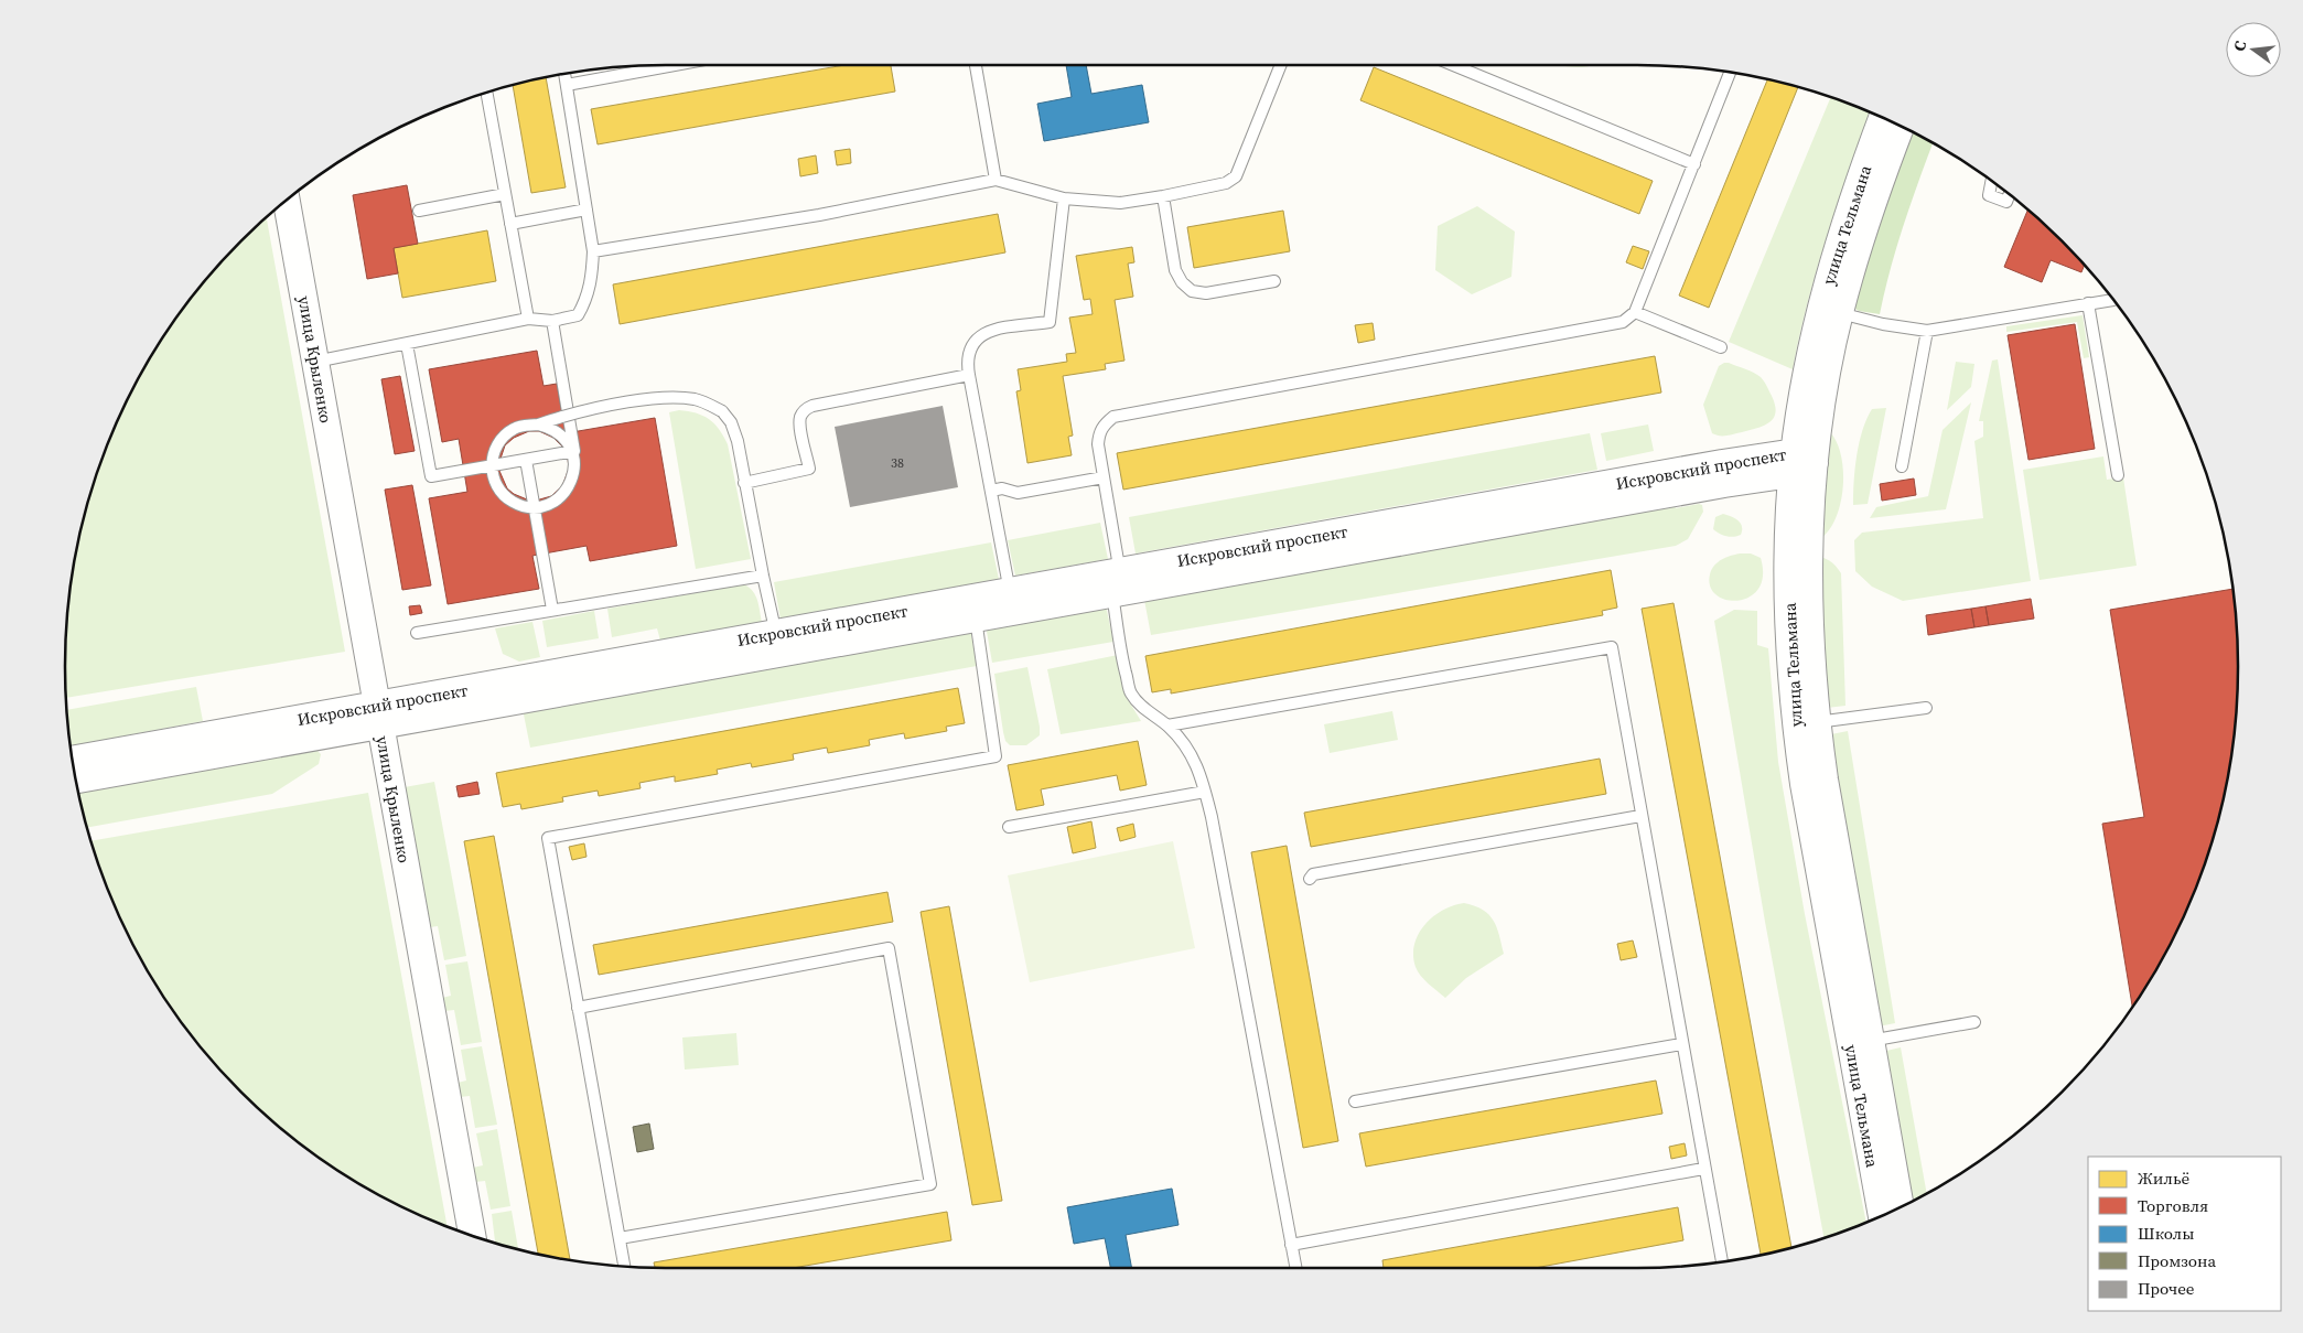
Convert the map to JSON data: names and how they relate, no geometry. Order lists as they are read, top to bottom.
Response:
{
  "streets": {
    "street": ["улица Тельмана", "улица Крыленко", "Искровский проспект"]
  },
  "crossings": [
    ["улица Тельмана", "Искровский проспект"],
    ["улица Крыленко", "Искровский проспект"]
  ],
  "house_numbers": ["38"],
  "legend": [
    "Жильё",
    "Торговля",
    "Школы",
    "Промзона",
    "Прочее"
  ],
  "north": "left"
}
